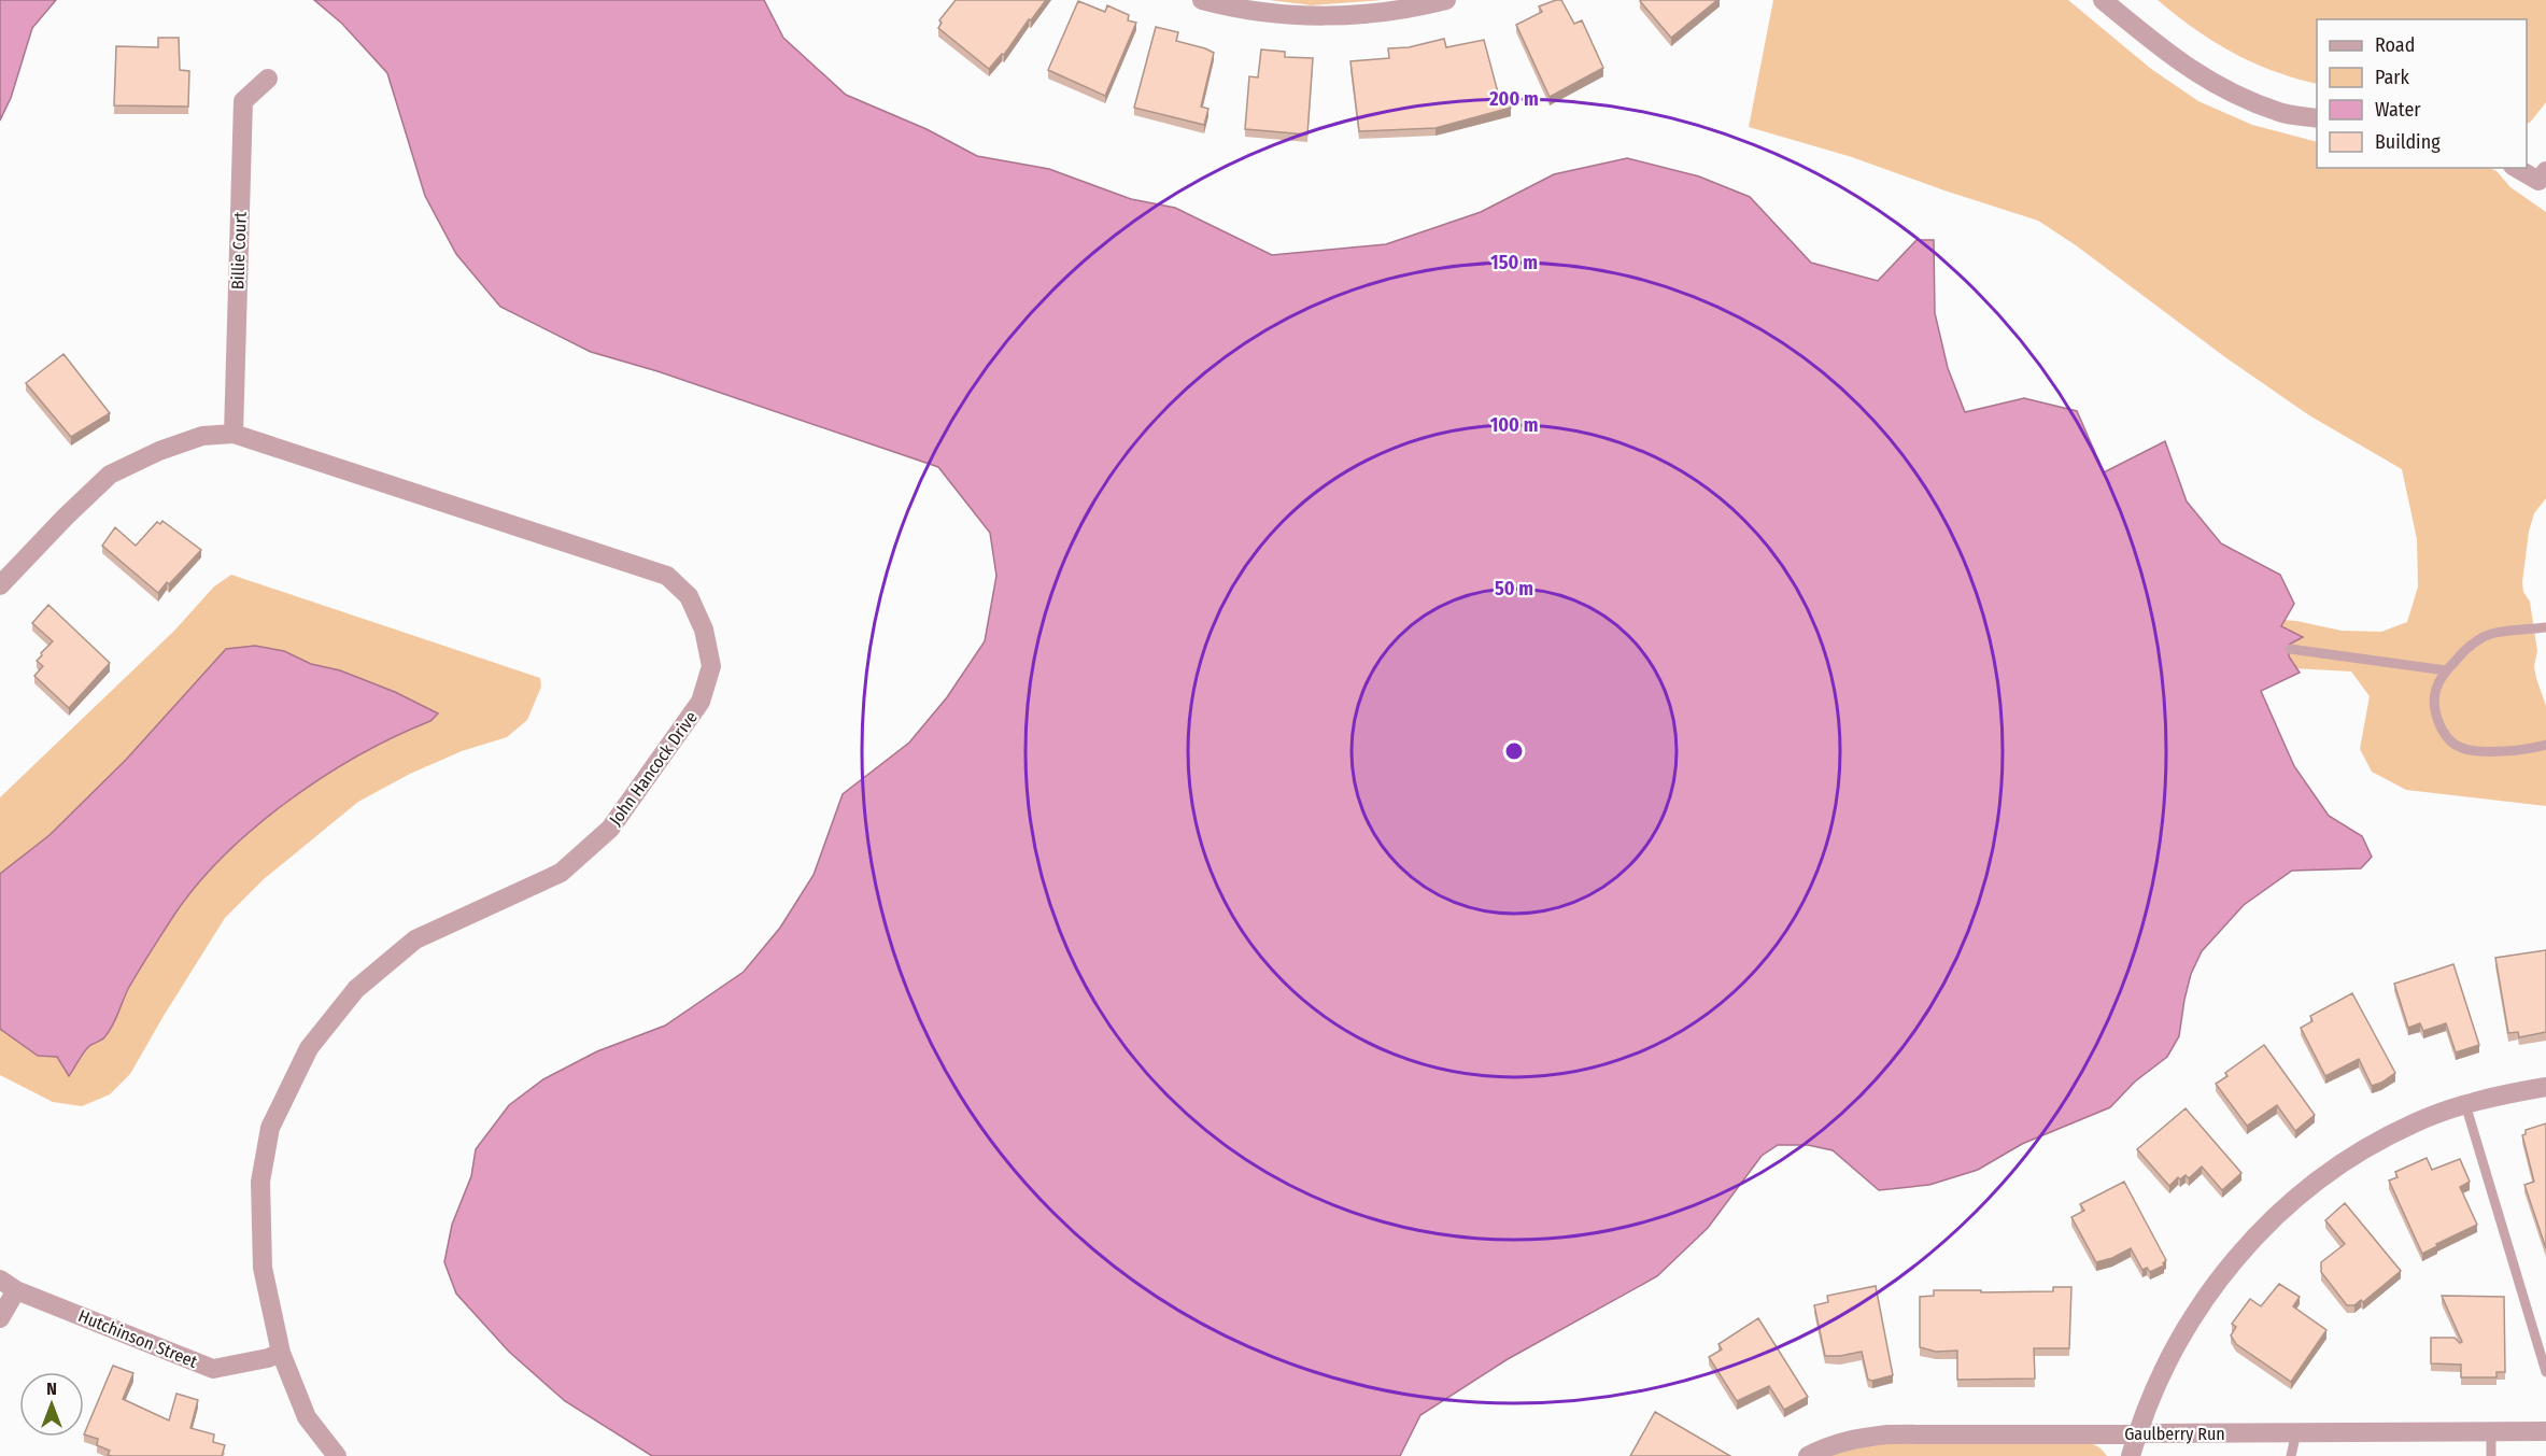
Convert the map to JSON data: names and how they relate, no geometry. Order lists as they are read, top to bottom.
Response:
{
  "streets": {
    "street": [
      "Billie Court",
      "John Hancock Drive",
      "Hutchinson Street",
      "Gaulberry Run"
    ]
  },
  "crossings": [
    ["Billie Court", "John Hancock Drive"],
    ["John Hancock Drive", "Hutchinson Street"]
  ],
  "legend": [
    "Road",
    "Park",
    "Water",
    "Building"
  ],
  "north": "top",
  "rings": [
    "200 m",
    "150 m",
    "100 m",
    "50 m"
  ]
}
